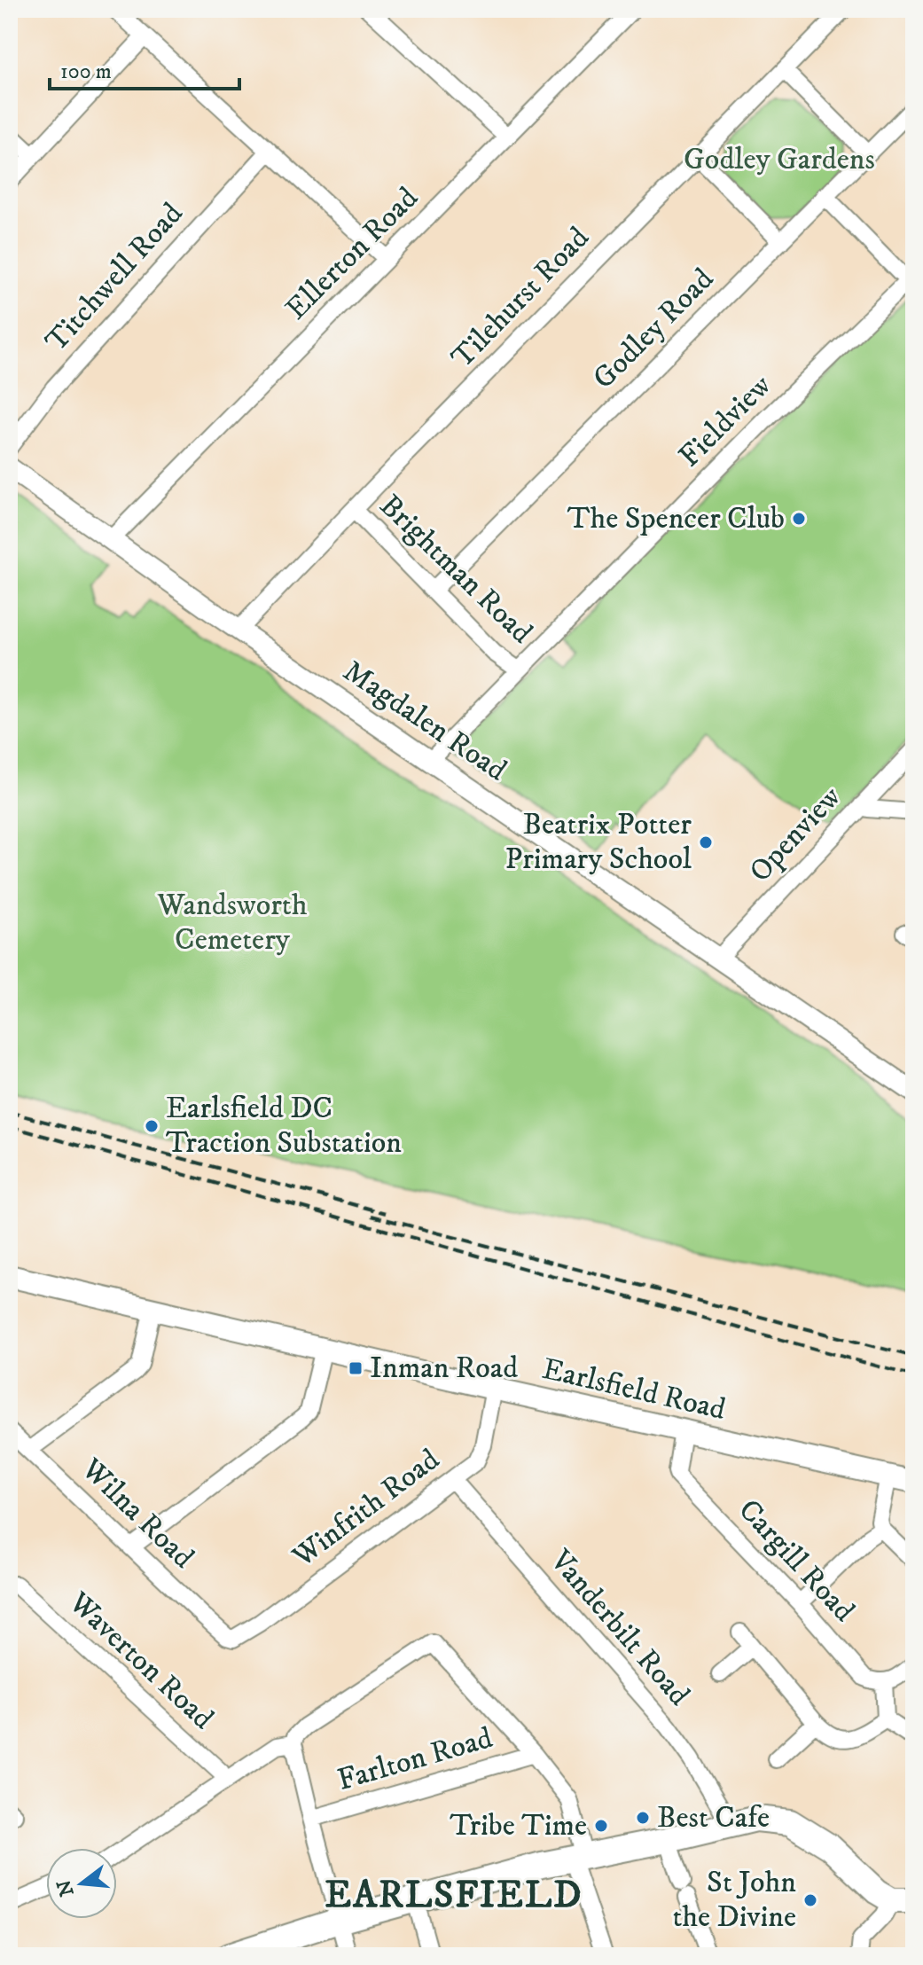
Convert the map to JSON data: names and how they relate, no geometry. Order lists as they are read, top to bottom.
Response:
{
  "streets": {
    "main road": ["Earlsfield Road"],
    "street": [
      "Ellerton Road",
      "Titchwell Road",
      "Tilehurst Road",
      "Godley Road",
      "Fieldview",
      "Brightman Road",
      "Magdalen Road",
      "Openview",
      "Winfrith Road",
      "Wilna Road",
      "Cargill Road",
      "Vanderbilt Road",
      "Waverton Road",
      "Farlton Road"
    ]
  },
  "crossings": [
    ["Ellerton Road", "Magdalen Road"],
    ["Tilehurst Road", "Brightman Road"],
    ["Tilehurst Road", "Magdalen Road"],
    ["Godley Road", "Brightman Road"],
    ["Fieldview", "Brightman Road"],
    ["Fieldview", "Magdalen Road"],
    ["Magdalen Road", "Openview"],
    ["Earlsfield Road", "Winfrith Road"],
    ["Earlsfield Road", "Cargill Road"],
    ["Winfrith Road", "Wilna Road"],
    ["Winfrith Road", "Vanderbilt Road"]
  ],
  "districts": ["EARLSFIELD"],
  "parks": ["Godley Gardens", "Wandsworth Cemetery"],
  "places": {
    "other": [
      "The Spencer Club",
      "Beatrix Potter Primary School",
      "Earlsfield DC Traction Substation",
      "Best Cafe",
      "Tribe Time",
      "St John the Divine"
    ],
    "transit": ["Inman Road"]
  },
  "scale_bar": "100 m",
  "north": "left"
}
